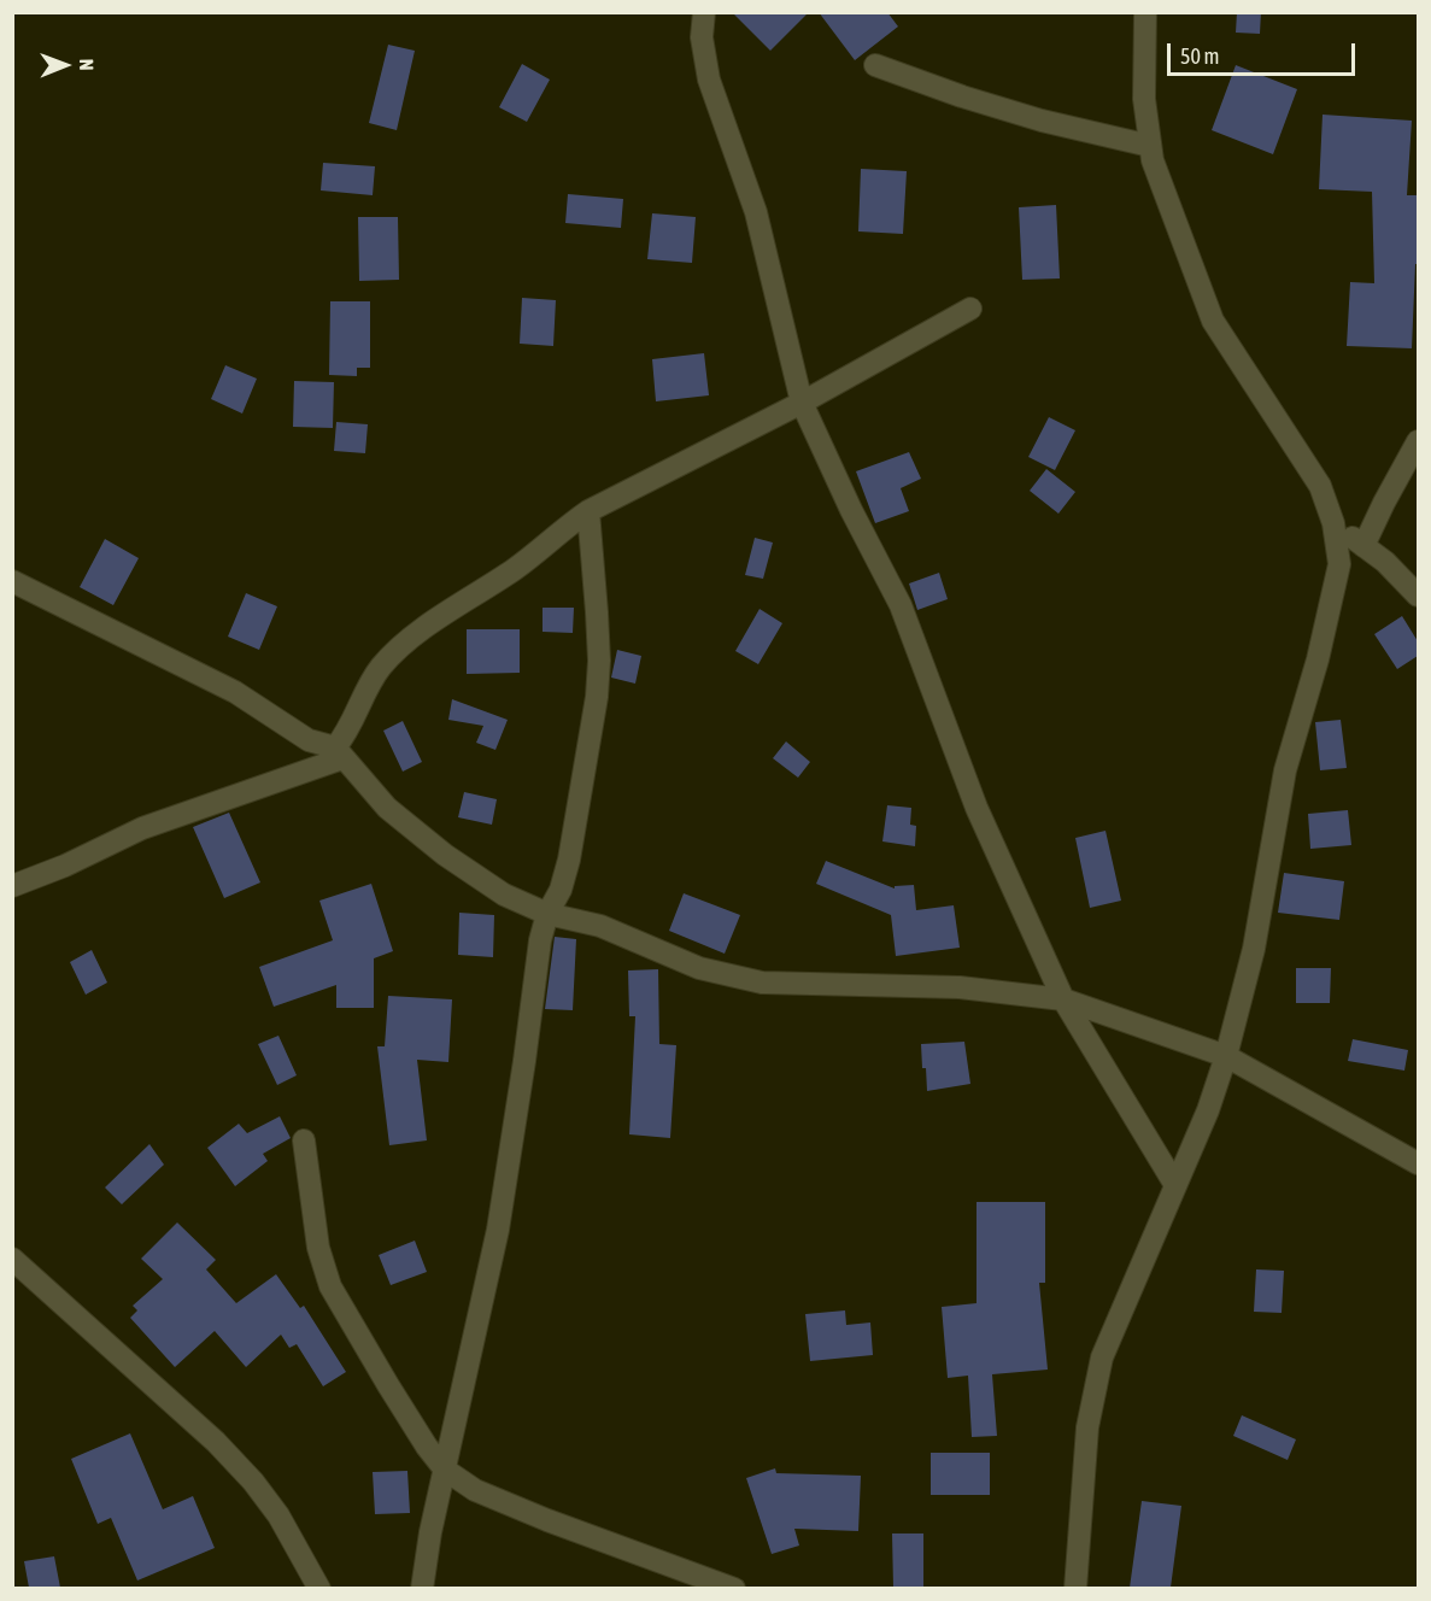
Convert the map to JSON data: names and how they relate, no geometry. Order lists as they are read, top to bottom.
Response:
{
  "scale_bar": "50 m",
  "north": "right"
}
